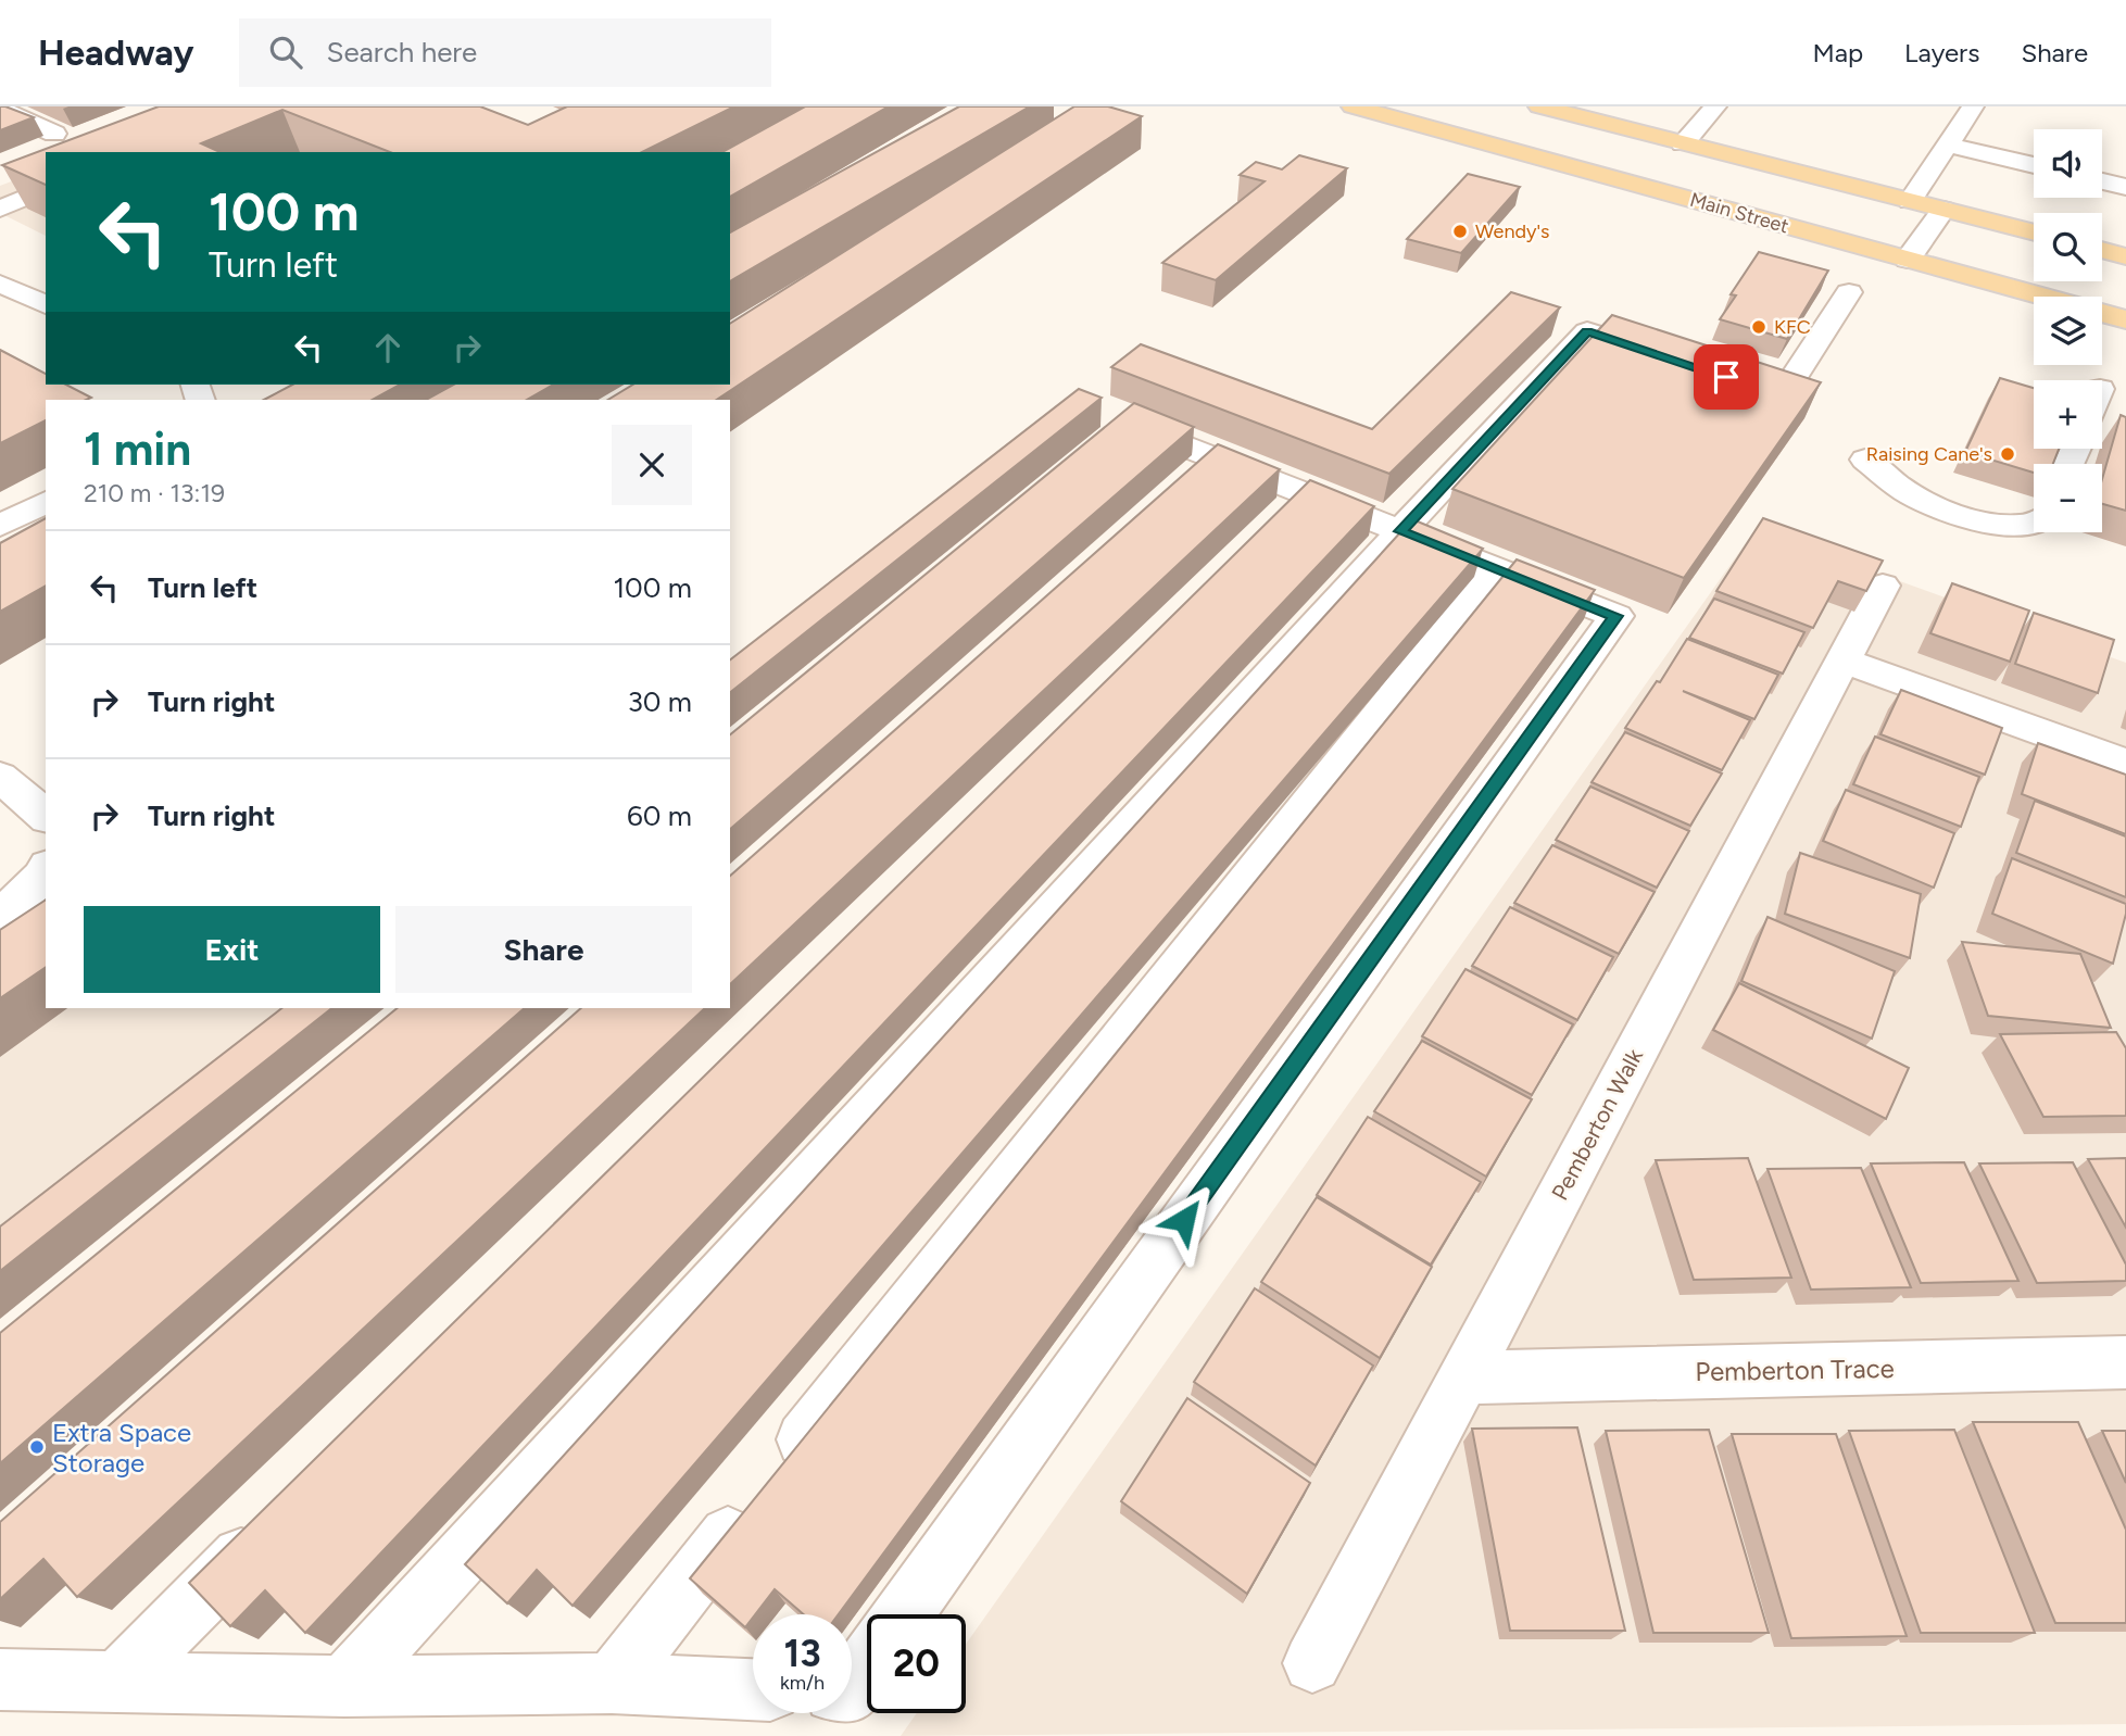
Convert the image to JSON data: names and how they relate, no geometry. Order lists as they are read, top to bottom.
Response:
{
  "streets": {
    "main road": ["Main Street"],
    "lane": ["Pemberton Walk", "Pemberton Trace"]
  },
  "crossings": [
    ["Pemberton Walk", "Pemberton Trace"]
  ],
  "places": [
    "Wendy's",
    "KFC",
    "Raising Cane's",
    "Extra Space Storage"
  ],
  "page": {
    "header": "Headway",
    "search": "Search here",
    "nav": ["Map", "Layers", "Share"],
    "map_buttons": ["+", "−"],
    "turn": ["100 m", "Turn left"],
    "heading": ["1 min", "210 m · 13:19"],
    "list": [
      {
        "name": "Turn left",
        "value": "100 m"
      },
      {
        "name": "Turn right",
        "value": "30 m"
      },
      {
        "name": "Turn right",
        "value": "60 m"
      }
    ],
    "buttons": ["Exit", "Share"],
    "speed": "13 km/h",
    "limit": "20"
  }
}
